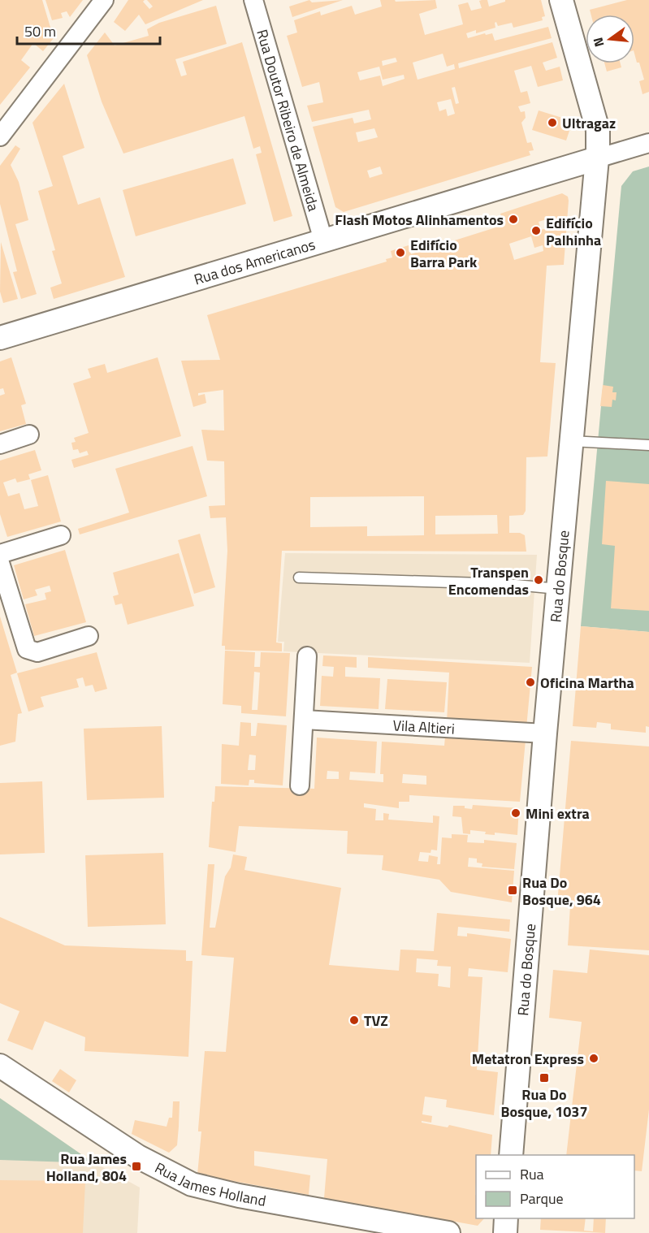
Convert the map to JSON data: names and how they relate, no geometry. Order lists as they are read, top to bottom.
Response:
{
  "streets": {
    "street": [
      "Rua Doutor Ribeiro de Almeida",
      "Rua dos Americanos",
      "Rua do Bosque",
      "Vila Altieri",
      "Rua James Holland"
    ]
  },
  "crossings": [
    ["Rua Doutor Ribeiro de Almeida", "Rua dos Americanos"],
    ["Rua dos Americanos", "Rua do Bosque"],
    ["Rua do Bosque", "Vila Altieri"]
  ],
  "places": {
    "other": [
      "Ultragaz",
      "Flash Motos Alinhamentos",
      "Edifício Palhinha",
      "Edifício Barra Park",
      "Transpen Encomendas",
      "Oficina Martha",
      "Mini extra",
      "TVZ",
      "Metatron Express"
    ],
    "transit": ["Rua Do Bosque, 964", "Rua Do Bosque, 1037", "Rua James Holland, 804"]
  },
  "legend": ["Rua", "Parque"],
  "scale_bar": "50 m",
  "north": "left"
}
